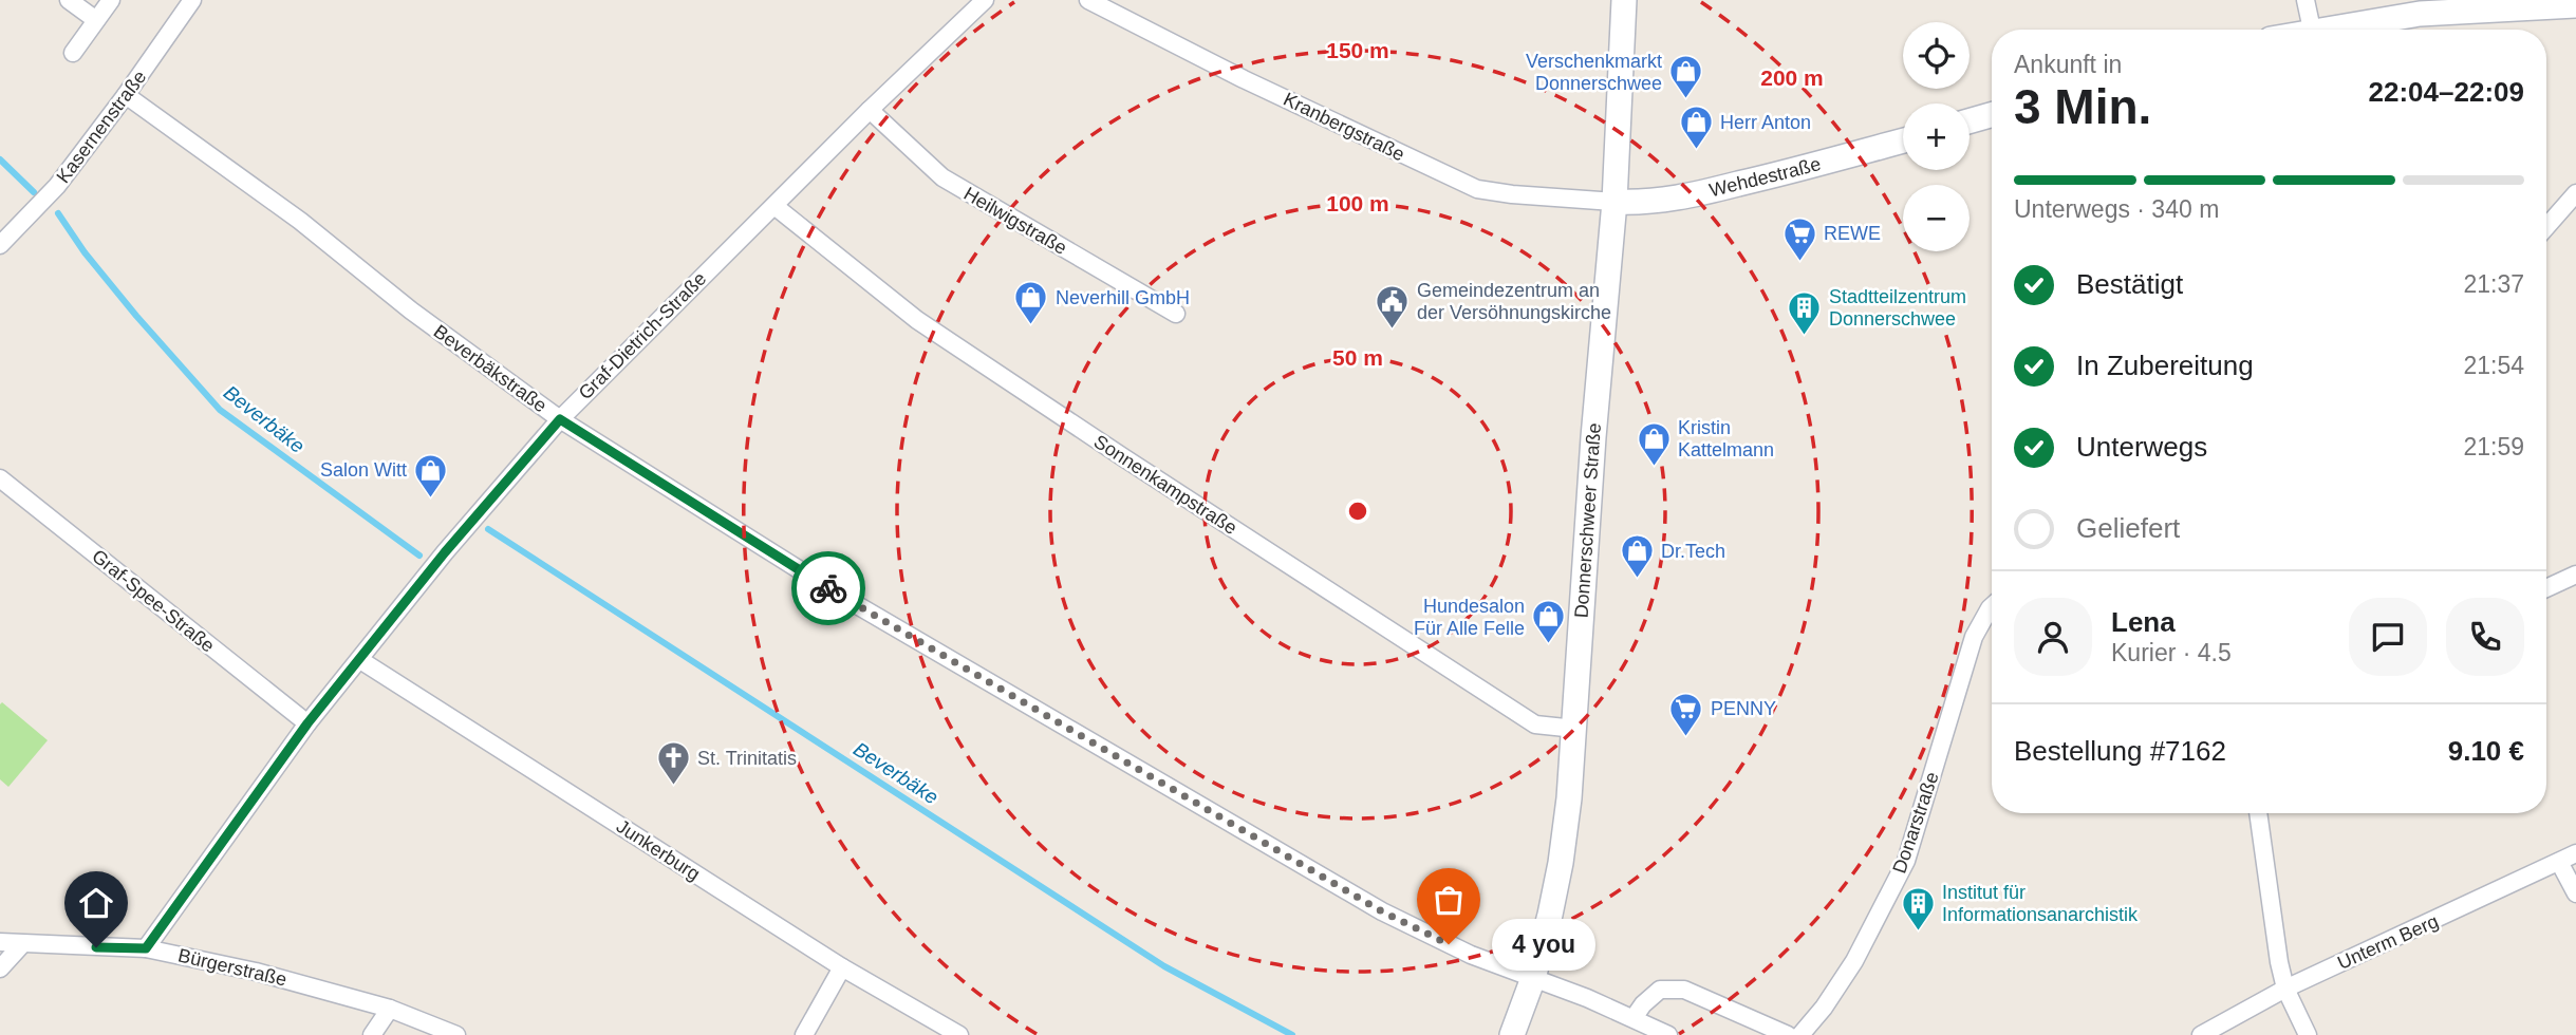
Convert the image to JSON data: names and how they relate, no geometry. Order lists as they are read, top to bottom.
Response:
{
  "streets": {
    "main road": ["Wehdestraße", "Donnerschweer Straße"],
    "street": [
      "Kasernenstraße",
      "Kranbergstraße",
      "Heilwigstraße",
      "Graf-Dietrich-Straße",
      "Beverbäkstraße",
      "Sonnenkampstraße",
      "Graf-Spee-Straße",
      "Donarstraße",
      "Junkerburg",
      "Unterm Berg",
      "Bürgerstraße"
    ]
  },
  "crossings": [
    ["Kasernenstraße", "Beverbäkstraße"],
    ["Kranbergstraße", "Wehdestraße"],
    ["Kranbergstraße", "Donnerschweer Straße"],
    ["Wehdestraße", "Donnerschweer Straße"],
    ["Heilwigstraße", "Graf-Dietrich-Straße"],
    ["Graf-Dietrich-Straße", "Beverbäkstraße"],
    ["Graf-Dietrich-Straße", "Sonnenkampstraße"],
    ["Graf-Dietrich-Straße", "Graf-Spee-Straße"],
    ["Graf-Dietrich-Straße", "Junkerburg"],
    ["Graf-Dietrich-Straße", "Bürgerstraße"],
    ["Beverbäkstraße", "Donnerschweer Straße"],
    ["Sonnenkampstraße", "Donnerschweer Straße"]
  ],
  "water": ["Beverbäke"],
  "places": {
    "shop": [
      "Verschenkmarkt Donnerschwee",
      "Herr Anton",
      "Neverhill GmbH",
      "Kristin Kattelmann",
      "Salon Witt",
      "Dr.Tech",
      "Hundesalon Für Alle Felle"
    ],
    "supermarket": ["REWE", "PENNY"],
    "public building": ["Gemeindezentrum an der Versöhnungskirche"],
    "building": ["Stadtteilzentrum Donnerschwee", "Institut für Informationsanarchistik"],
    "church": ["St. Trinitatis"],
    "other": ["4 you"]
  },
  "page": {
    "map_buttons": ["+", "−"],
    "heading": ["3 Min.", "Ankunft in", "22:04–22:09"],
    "panel": [
      "Lena",
      "Kurier · 4.5",
      "Bestellung #7162",
      "9.10 €"
    ],
    "bar": "Unterwegs · 340 m",
    "list": [
      ["Bestätigt", "21:37"],
      ["In Zubereitung", "21:54"],
      ["Unterwegs", "21:59"],
      "Geliefert"
    ],
    "bubble": "4 you"
  },
  "rings": [
    "150 m",
    "200 m",
    "100 m",
    "50 m"
  ]
}
